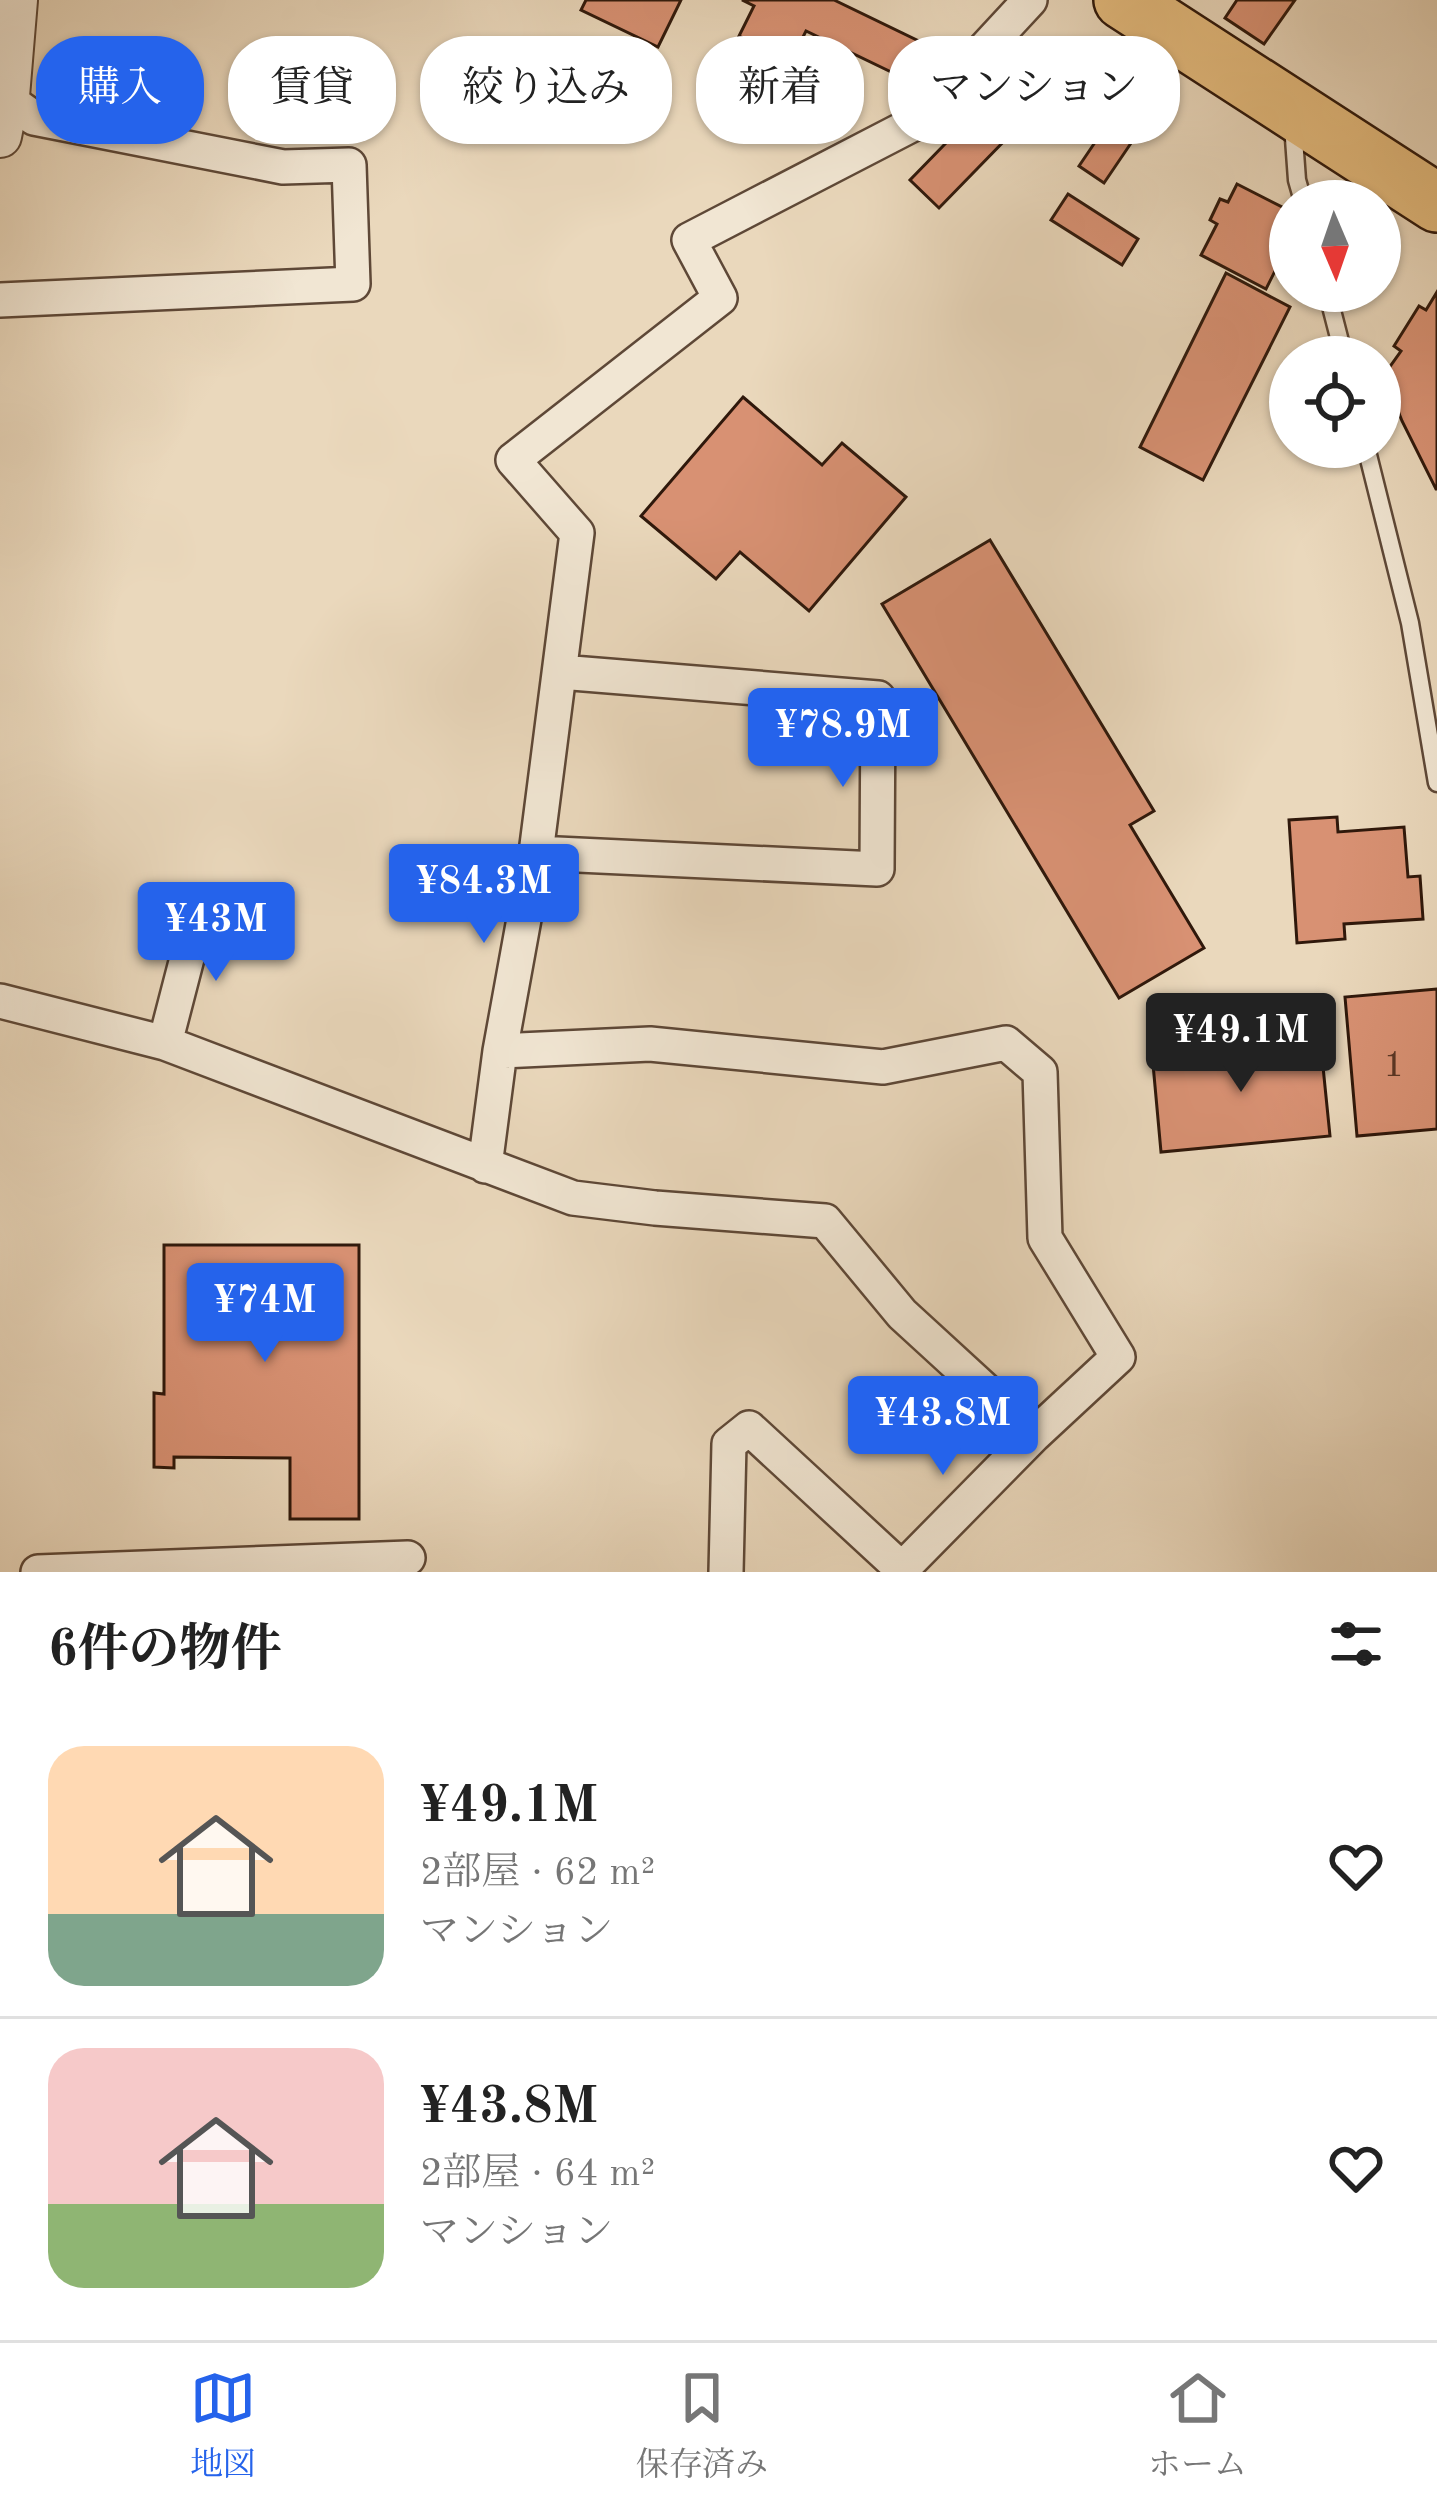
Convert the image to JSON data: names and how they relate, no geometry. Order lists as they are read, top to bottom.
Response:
{
  "house_numbers": ["1"],
  "north": "bottom",
  "page": {
    "chip": [
      "購入",
      "賃貸",
      "絞り込み",
      "新着",
      "マンション"
    ],
    "price": [
      "¥78.9M",
      "¥84.3M",
      "¥43M",
      "¥49.1M",
      "¥74M",
      "¥43.8M"
    ],
    "heading": "6件の物件",
    "list": [
      {
        "name": "¥49.1M",
        "note": "2部屋 · 62 m² · マンション"
      },
      {
        "name": "¥43.8M",
        "note": "2部屋 · 64 m² · マンション"
      }
    ],
    "tabs": ["地図", "保存済み", "ホーム"]
  }
}
